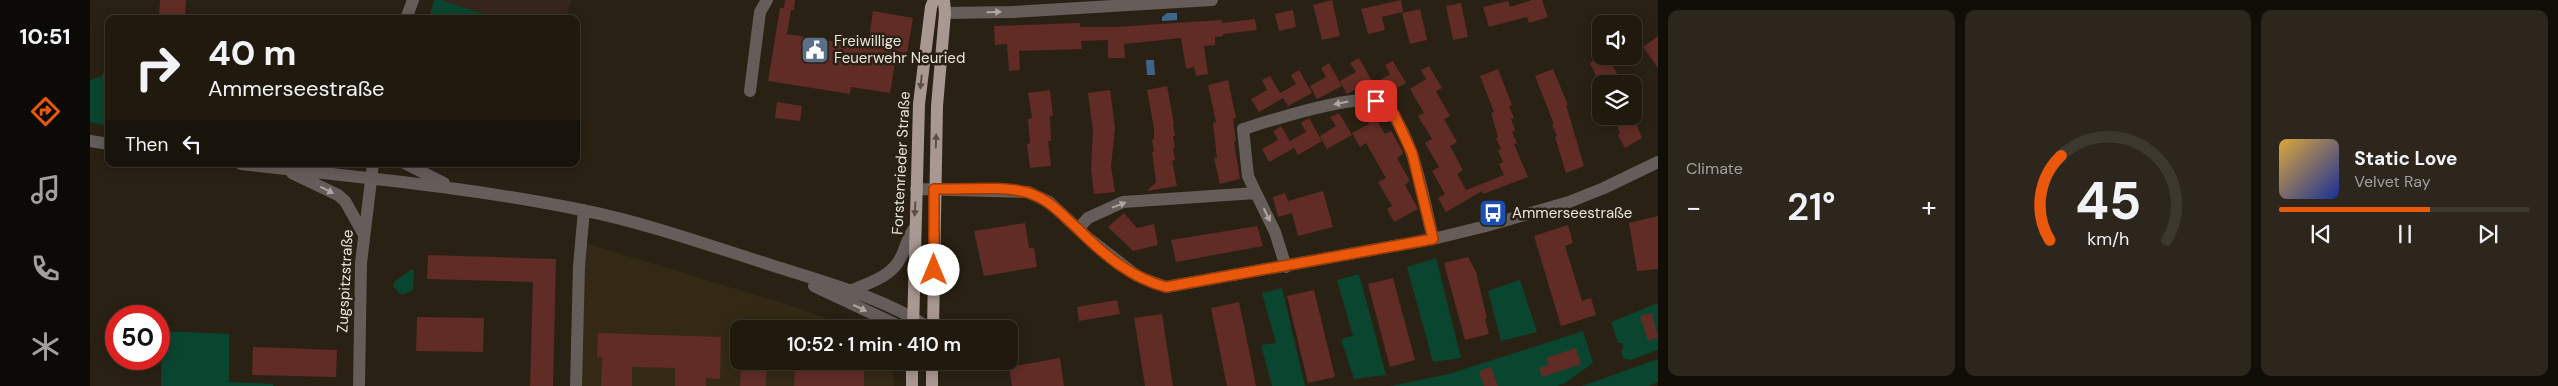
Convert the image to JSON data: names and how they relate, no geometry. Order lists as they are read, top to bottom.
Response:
{
  "streets": {
    "main road": ["Forstenrieder Straße"],
    "street": ["Zugspitzstraße"]
  },
  "places": {
    "public building": ["Freiwillige Feuerwehr Neuried"],
    "bus stop": ["Ammerseestraße"]
  },
  "page": {
    "tabs": "10:51",
    "tile": "Climate",
    "turn": ["40 m", "Ammerseestraße"],
    "then": "Then",
    "song": ["Static Love", "Velvet Ray"],
    "heat": ["−", "21°", "+"],
    "limit": "50",
    "trip": "10:52 · 1 min · 410 m",
    "gauge": ["45", "km/h"]
  }
}
